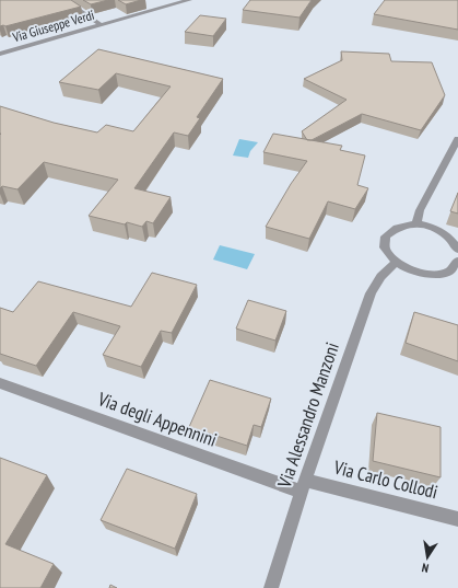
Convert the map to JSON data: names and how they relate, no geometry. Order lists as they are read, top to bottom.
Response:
{
  "streets": {
    "street": [
      "Via Giuseppe Verdi",
      "Via Alessandro Manzoni",
      "Via degli Appennini",
      "Via Carlo Collodi"
    ]
  },
  "crossings": [
    ["Via Alessandro Manzoni", "Via degli Appennini"],
    ["Via Alessandro Manzoni", "Via Carlo Collodi"],
    ["Via degli Appennini", "Via Carlo Collodi"]
  ],
  "north": "bottom"
}
